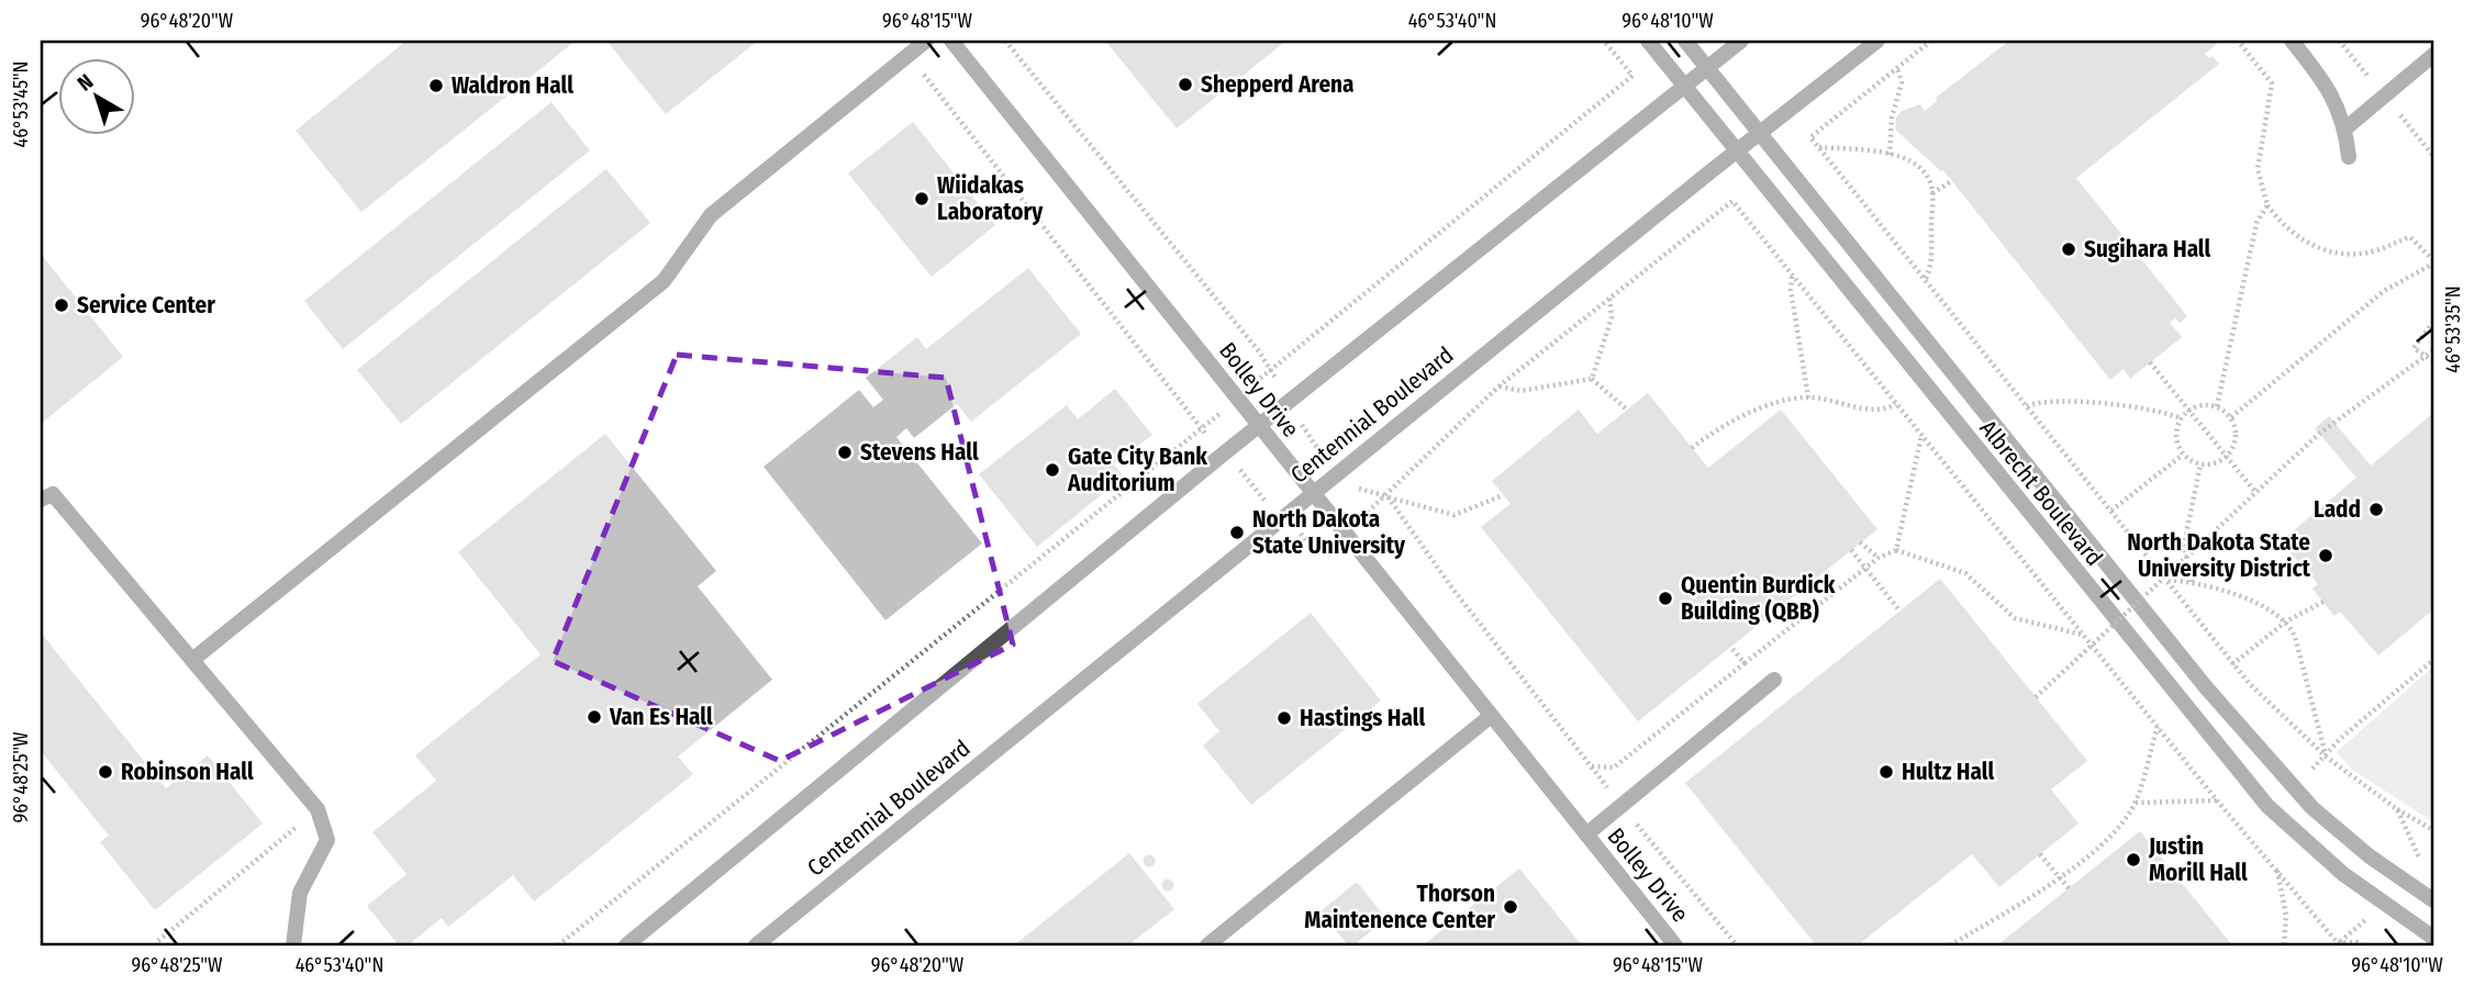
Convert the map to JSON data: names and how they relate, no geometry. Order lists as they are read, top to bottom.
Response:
{
  "streets": {
    "street": ["Bolley Drive", "Centennial Boulevard", "Albrecht Boulevard"]
  },
  "crossings": [
    ["Bolley Drive", "Centennial Boulevard"],
    ["Centennial Boulevard", "Albrecht Boulevard"]
  ],
  "places": [
    "Shepperd Arena",
    "Waldron Hall",
    "Wiidakas Laboratory",
    "Sugihara Hall",
    "Service Center",
    "Stevens Hall",
    "Gate City Bank Auditorium",
    "Ladd",
    "North Dakota State University",
    "North Dakota State University District",
    "Quentin Burdick Building (QBB)",
    "Van Es Hall",
    "Hastings Hall",
    "Robinson Hall",
    "Hultz Hall",
    "Justin Morill Hall",
    "Thorson Maintenence Center"
  ],
  "north": "top left",
  "coordinates": [
    "96°48'20\"W",
    "96°48'15\"W",
    "46°53'40\"N",
    "96°48'10\"W",
    "46°53'45\"N",
    "46°53'35\"N",
    "96°48'25\"W"
  ]
}
